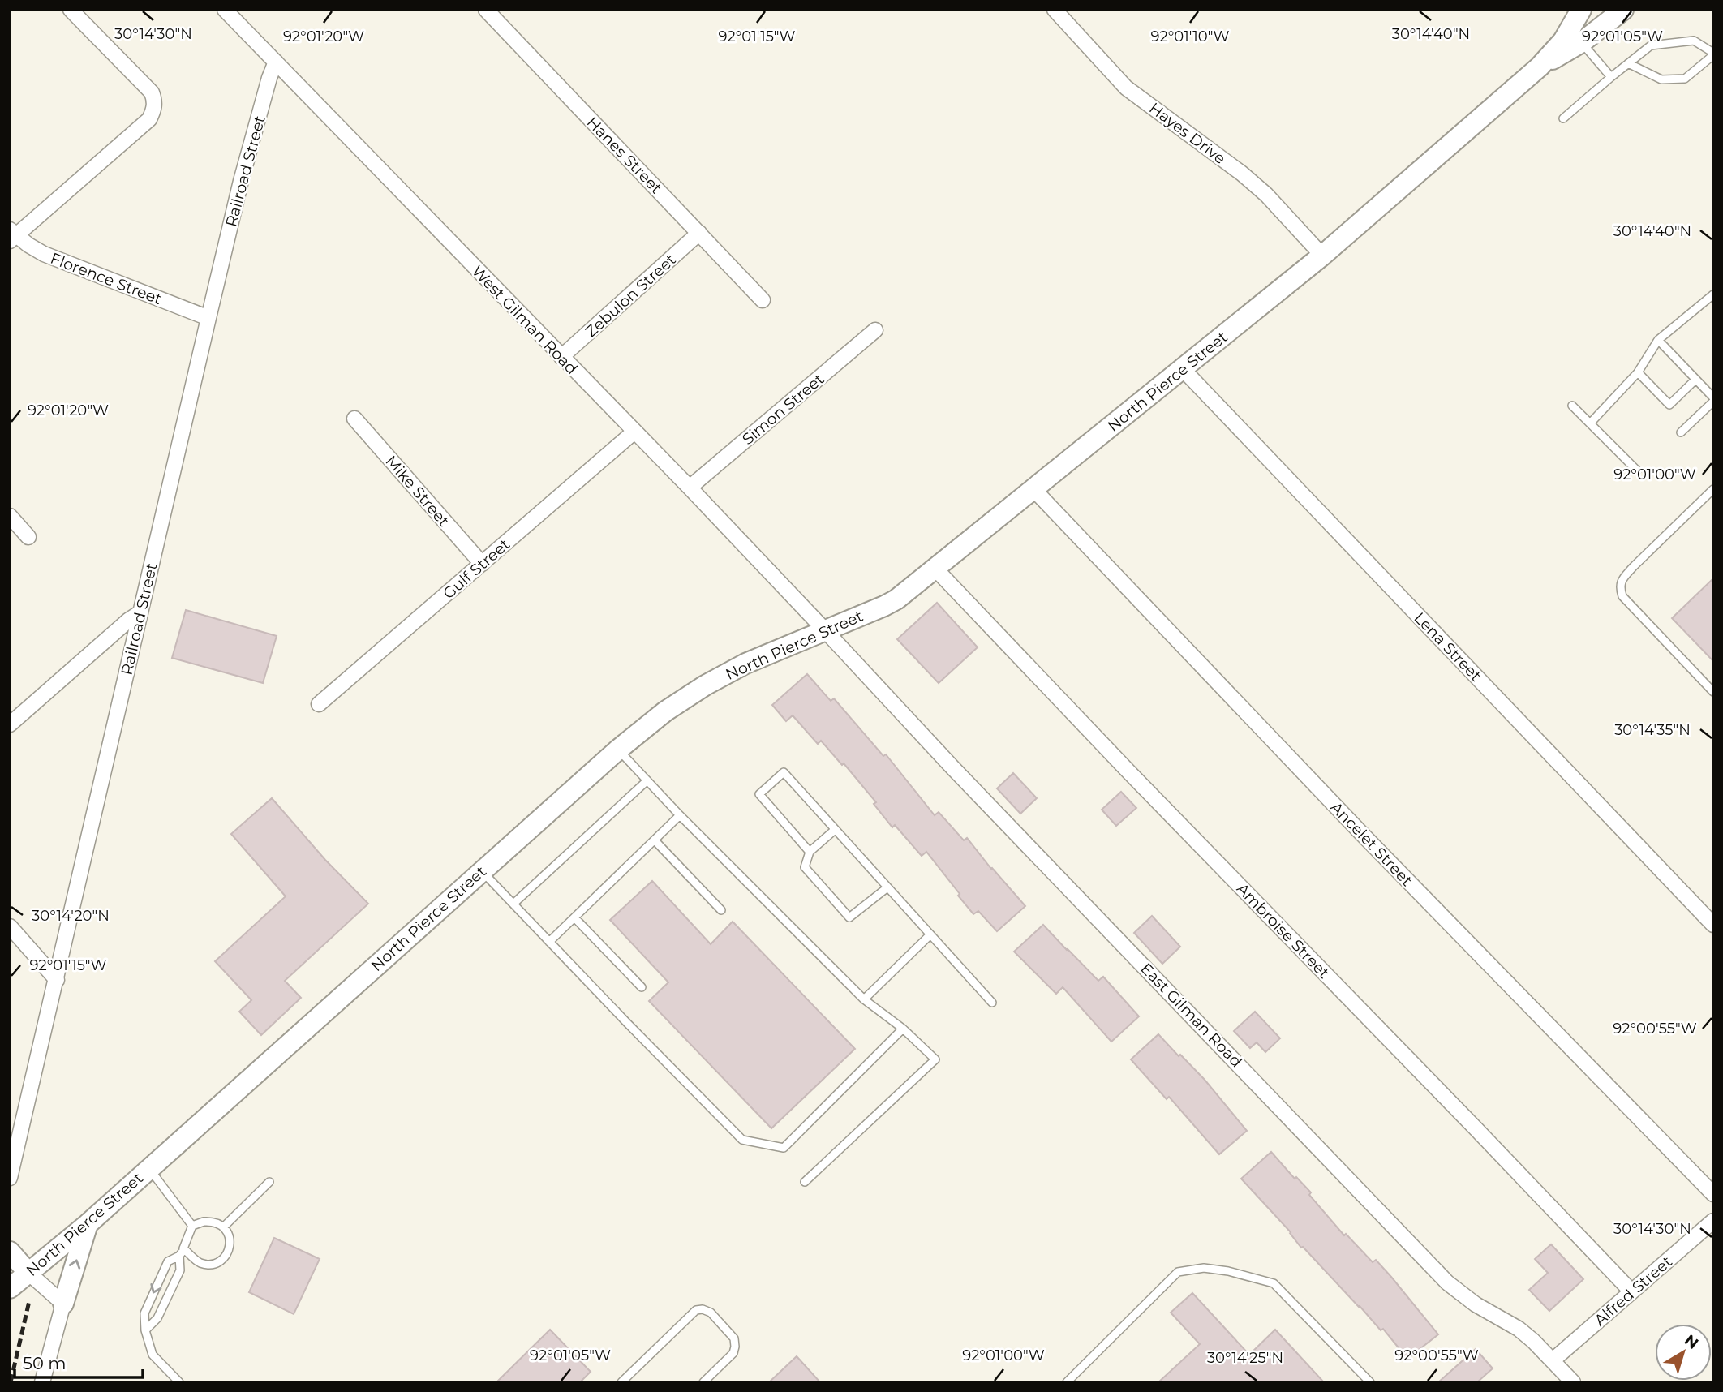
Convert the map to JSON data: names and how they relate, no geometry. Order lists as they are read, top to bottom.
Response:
{
  "streets": {
    "street": [
      "Hayes Drive",
      "Hanes Street",
      "Railroad Street",
      "Florence Street",
      "Zebulon Street",
      "West Gilman Road",
      "North Pierce Street",
      "Simon Street",
      "Mike Street",
      "Gulf Street",
      "Lena Street",
      "Ancelet Street",
      "Ambroise Street",
      "East Gilman Road",
      "Alfred Street"
    ]
  },
  "crossings": [
    ["Hayes Drive", "North Pierce Street"],
    ["Hanes Street", "Zebulon Street"],
    ["Railroad Street", "Florence Street"],
    ["Railroad Street", "West Gilman Road"],
    ["Zebulon Street", "West Gilman Road"],
    ["West Gilman Road", "North Pierce Street"],
    ["West Gilman Road", "Simon Street"],
    ["West Gilman Road", "Gulf Street"],
    ["West Gilman Road", "East Gilman Road"],
    ["North Pierce Street", "Lena Street"],
    ["North Pierce Street", "Ancelet Street"],
    ["North Pierce Street", "Ambroise Street"],
    ["North Pierce Street", "East Gilman Road"],
    ["Mike Street", "Gulf Street"],
    ["Ambroise Street", "Alfred Street"],
    ["East Gilman Road", "Alfred Street"]
  ],
  "scale_bar": "50 m",
  "north": "top right",
  "coordinates": [
    "30°14'30\"N",
    "30°14'40\"N",
    "92°01'15\"W",
    "92°01'10\"W",
    "92°01'05\"W",
    "92°01'20\"W",
    "92°01'00\"W",
    "30°14'35\"N",
    "30°14'20\"N",
    "92°00'55\"W",
    "30°14'25\"N"
  ]
}
